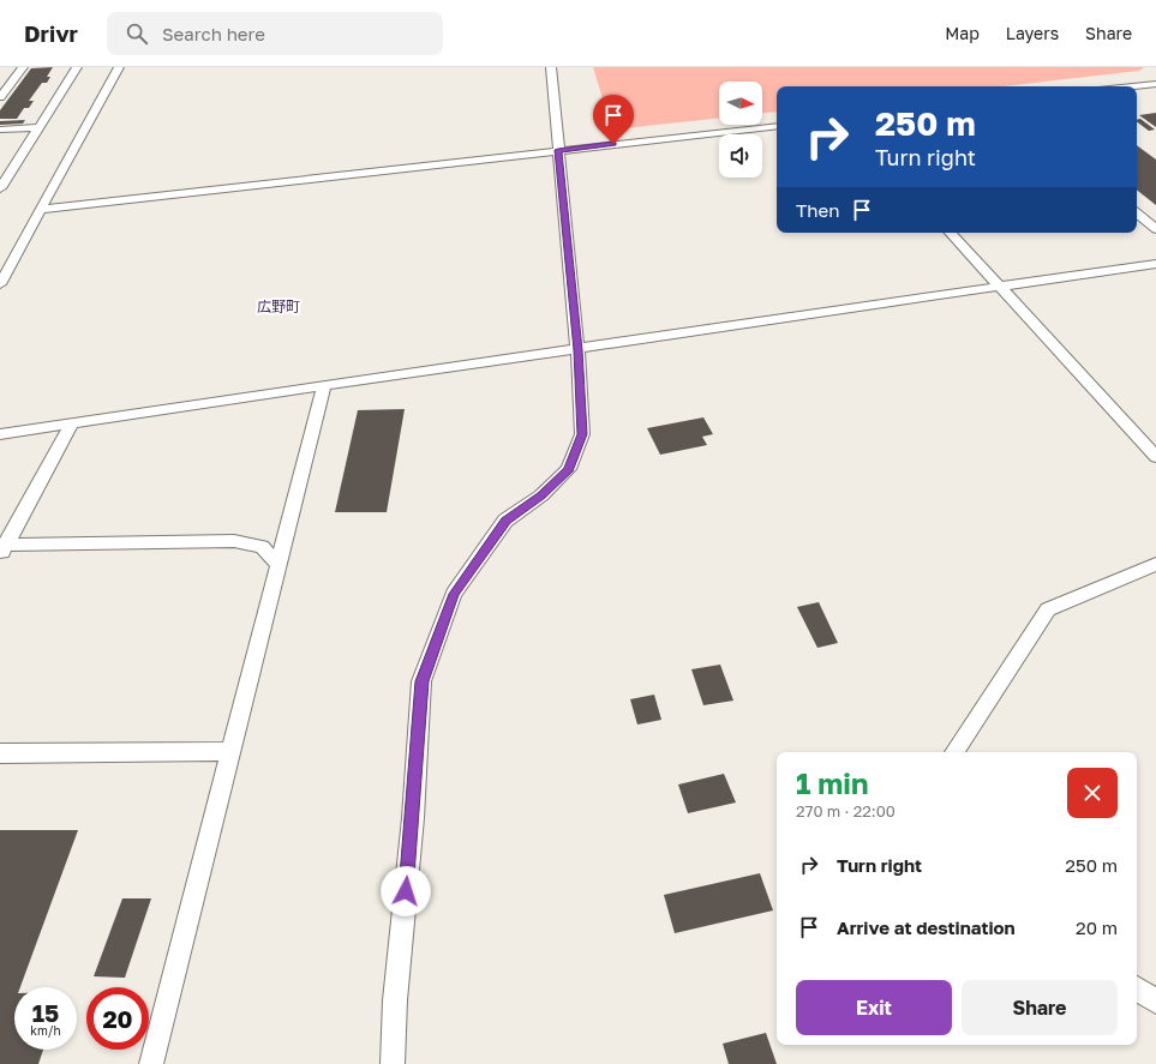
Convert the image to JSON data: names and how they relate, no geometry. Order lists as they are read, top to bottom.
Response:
{
  "districts": ["広野町"],
  "north": "right",
  "page": {
    "header": "Drivr",
    "search": "Search here",
    "nav": ["Map", "Layers", "Share"],
    "turn": ["250 m", "Turn right"],
    "then": "Then",
    "heading": ["1 min", "270 m · 22:00"],
    "list": [
      {
        "name": "Turn right",
        "value": "250 m"
      },
      {
        "name": "Arrive at destination",
        "value": "20 m"
      }
    ],
    "buttons": ["Exit", "Share"],
    "speed": "15 km/h",
    "limit": "20"
  }
}
